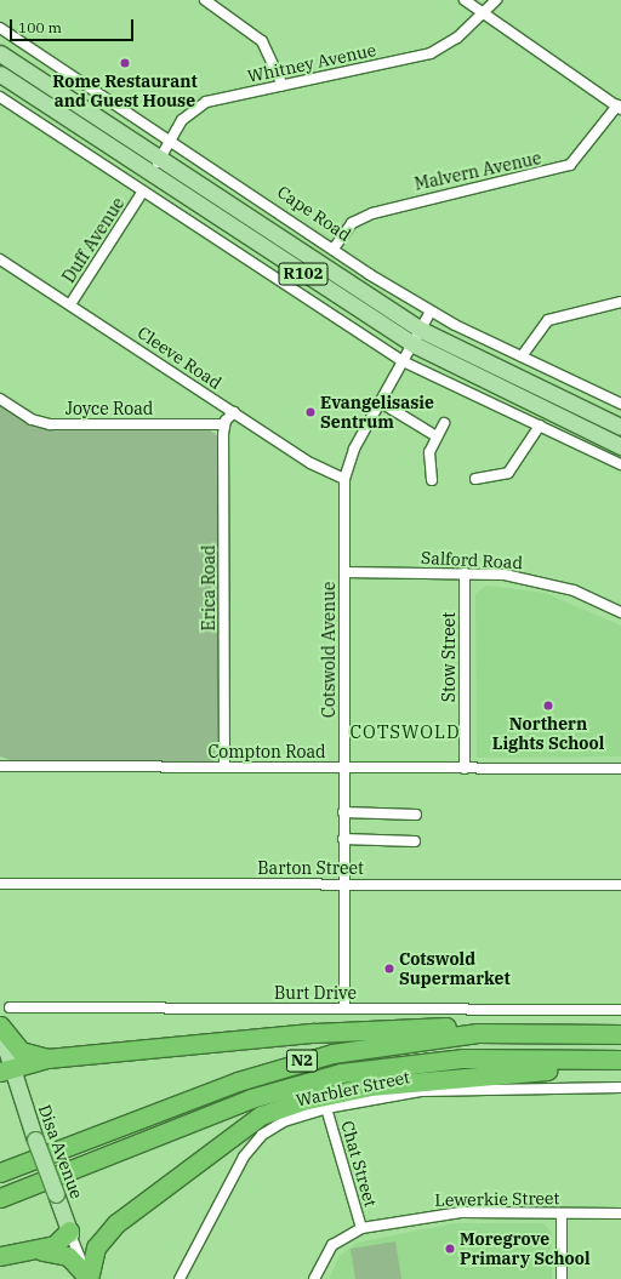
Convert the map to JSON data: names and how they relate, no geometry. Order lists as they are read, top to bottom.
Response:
{
  "streets": {
    "highway": ["N2"],
    "main road": ["R102", "Disa Avenue"],
    "street": [
      "Whitney Avenue",
      "Malvern Avenue",
      "Cape Road",
      "Duff Avenue",
      "Cleeve Road",
      "Joyce Road",
      "Salford Road",
      "Erica Road",
      "Cotswold Avenue",
      "Stow Street",
      "Compton Road",
      "Barton Street",
      "Burt Drive",
      "Warbler Street",
      "Chat Street",
      "Lewerkie Street"
    ]
  },
  "crossings": [
    ["Whitney Avenue", "Cape Road"],
    ["Whitney Avenue", "R102"],
    ["Malvern Avenue", "Cape Road"],
    ["Cape Road", "Cotswold Avenue"],
    ["Duff Avenue", "Cleeve Road"],
    ["R102", "Cotswold Avenue"],
    ["Cleeve Road", "Cotswold Avenue"],
    ["Joyce Road", "Erica Road"],
    ["Salford Road", "Cotswold Avenue"],
    ["Salford Road", "Stow Street"],
    ["Erica Road", "Compton Road"],
    ["Cotswold Avenue", "Compton Road"],
    ["Cotswold Avenue", "Barton Street"],
    ["Cotswold Avenue", "Burt Drive"],
    ["Stow Street", "Compton Road"],
    ["Warbler Street", "Chat Street"],
    ["Chat Street", "Lewerkie Street"]
  ],
  "districts": ["COTSWOLD"],
  "places": [
    "Rome Restaurant and Guest House",
    "Evangelisasie Sentrum",
    "Northern Lights School",
    "Cotswold Supermarket",
    "Moregrove Primary School"
  ],
  "scale_bar": "100 m"
}
